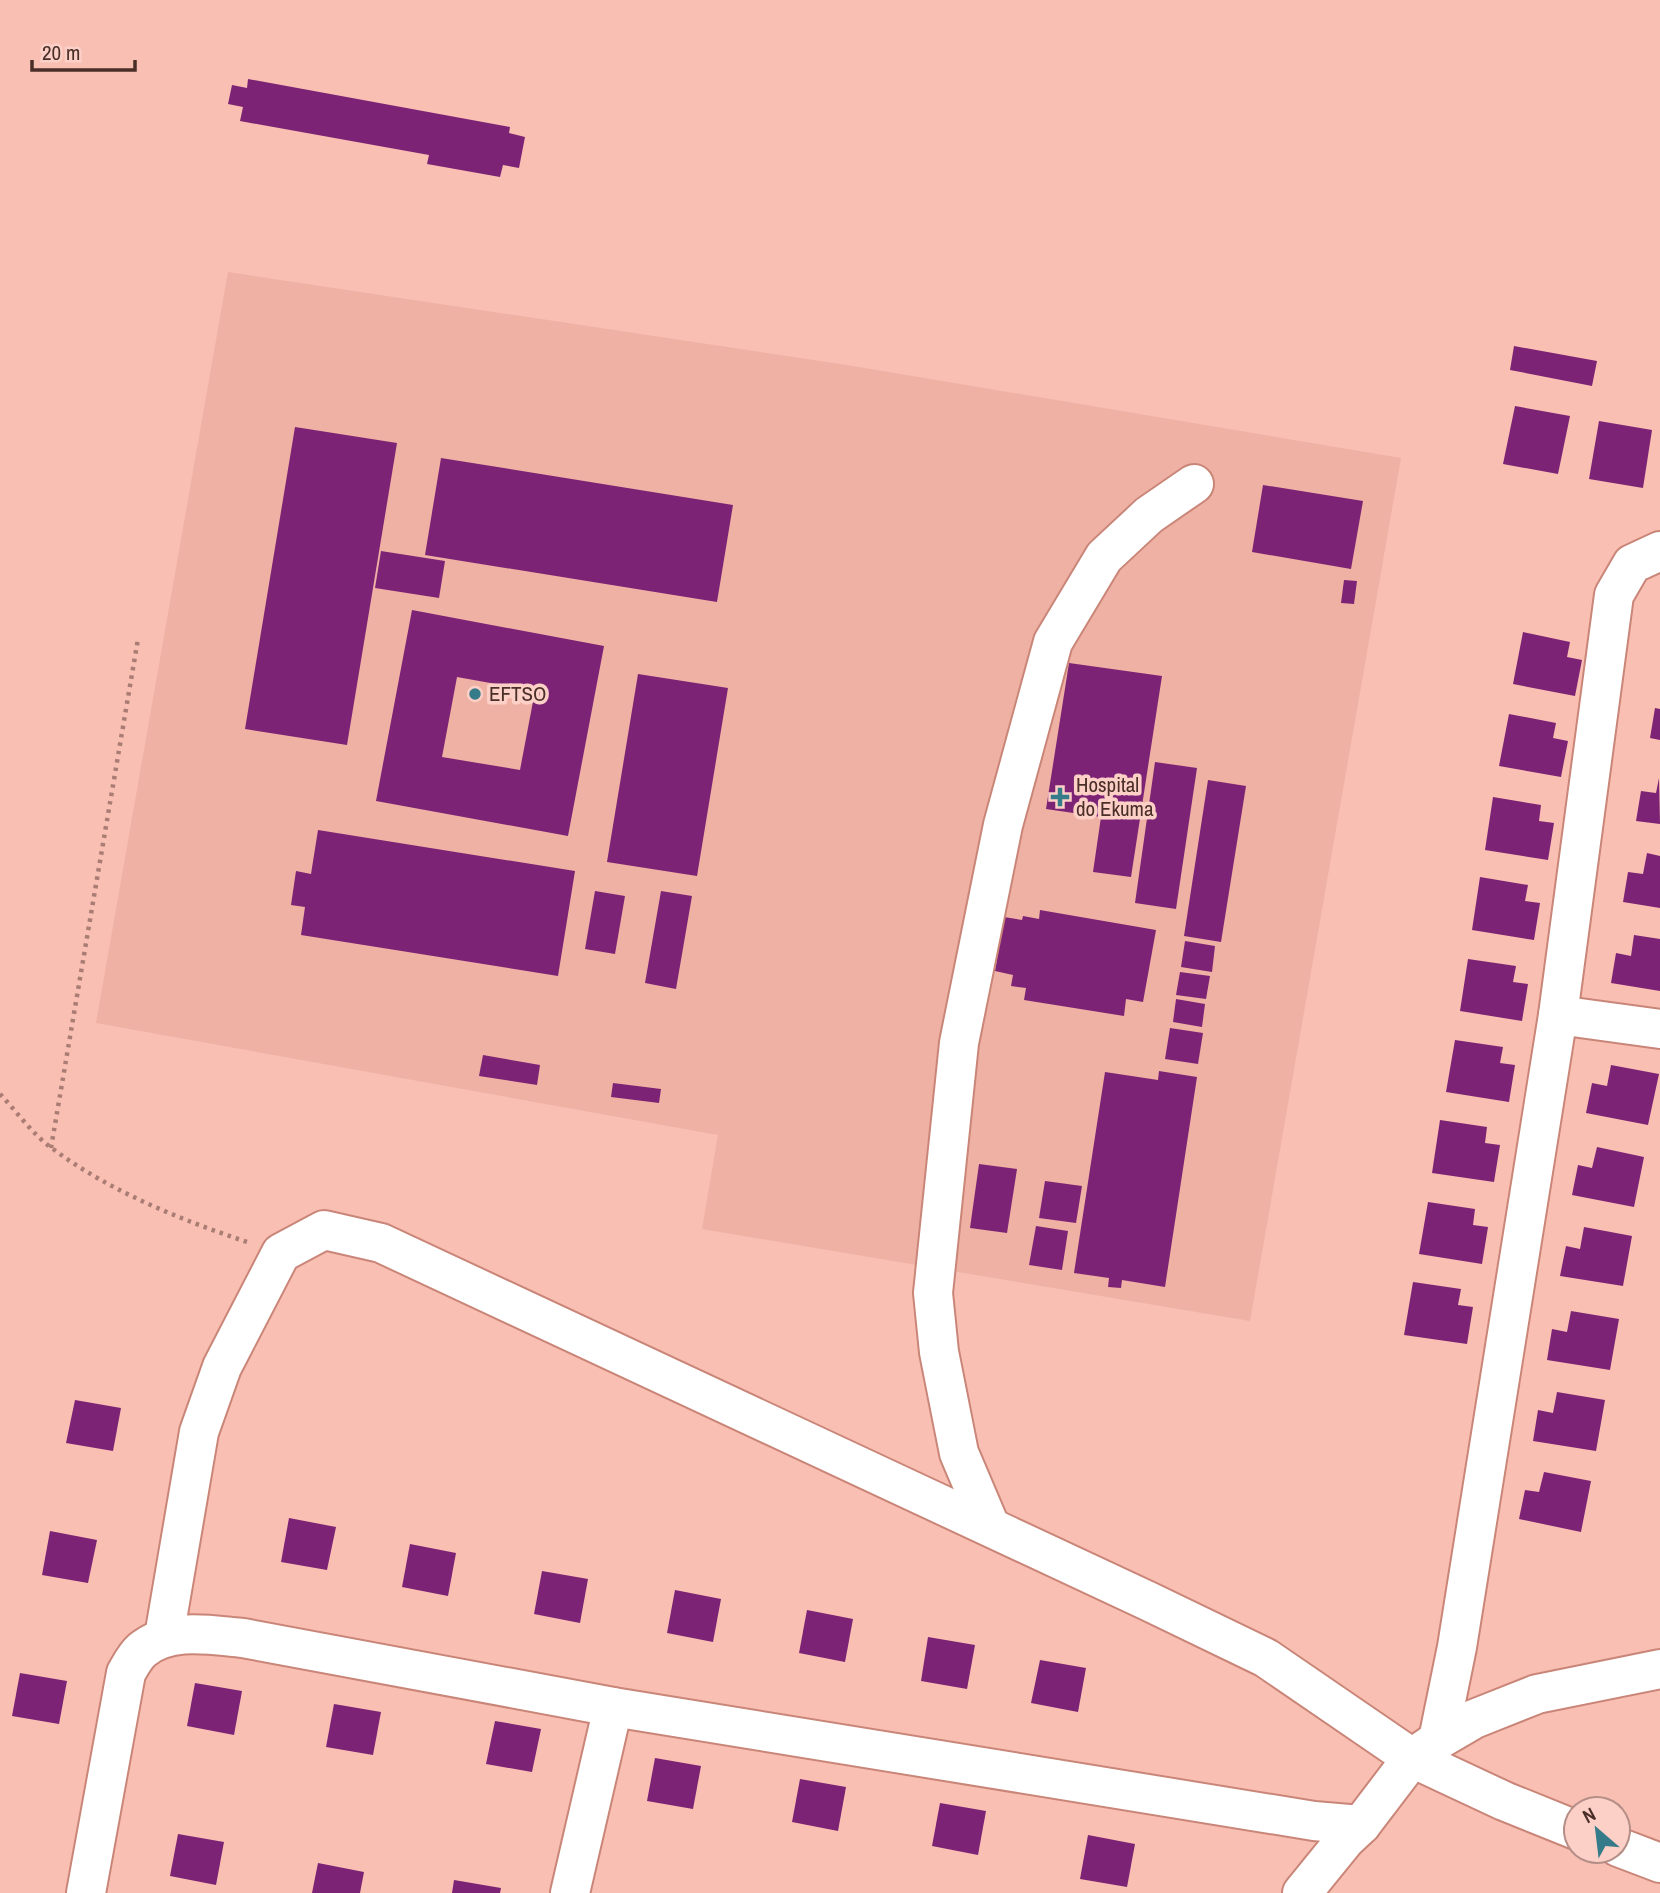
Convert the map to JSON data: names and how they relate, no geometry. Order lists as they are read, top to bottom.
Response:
{
  "places": {
    "other": ["EFTSO"],
    "health": ["Hospital do Ekuma"]
  },
  "scale_bar": "20 m",
  "north": "top left"
}
